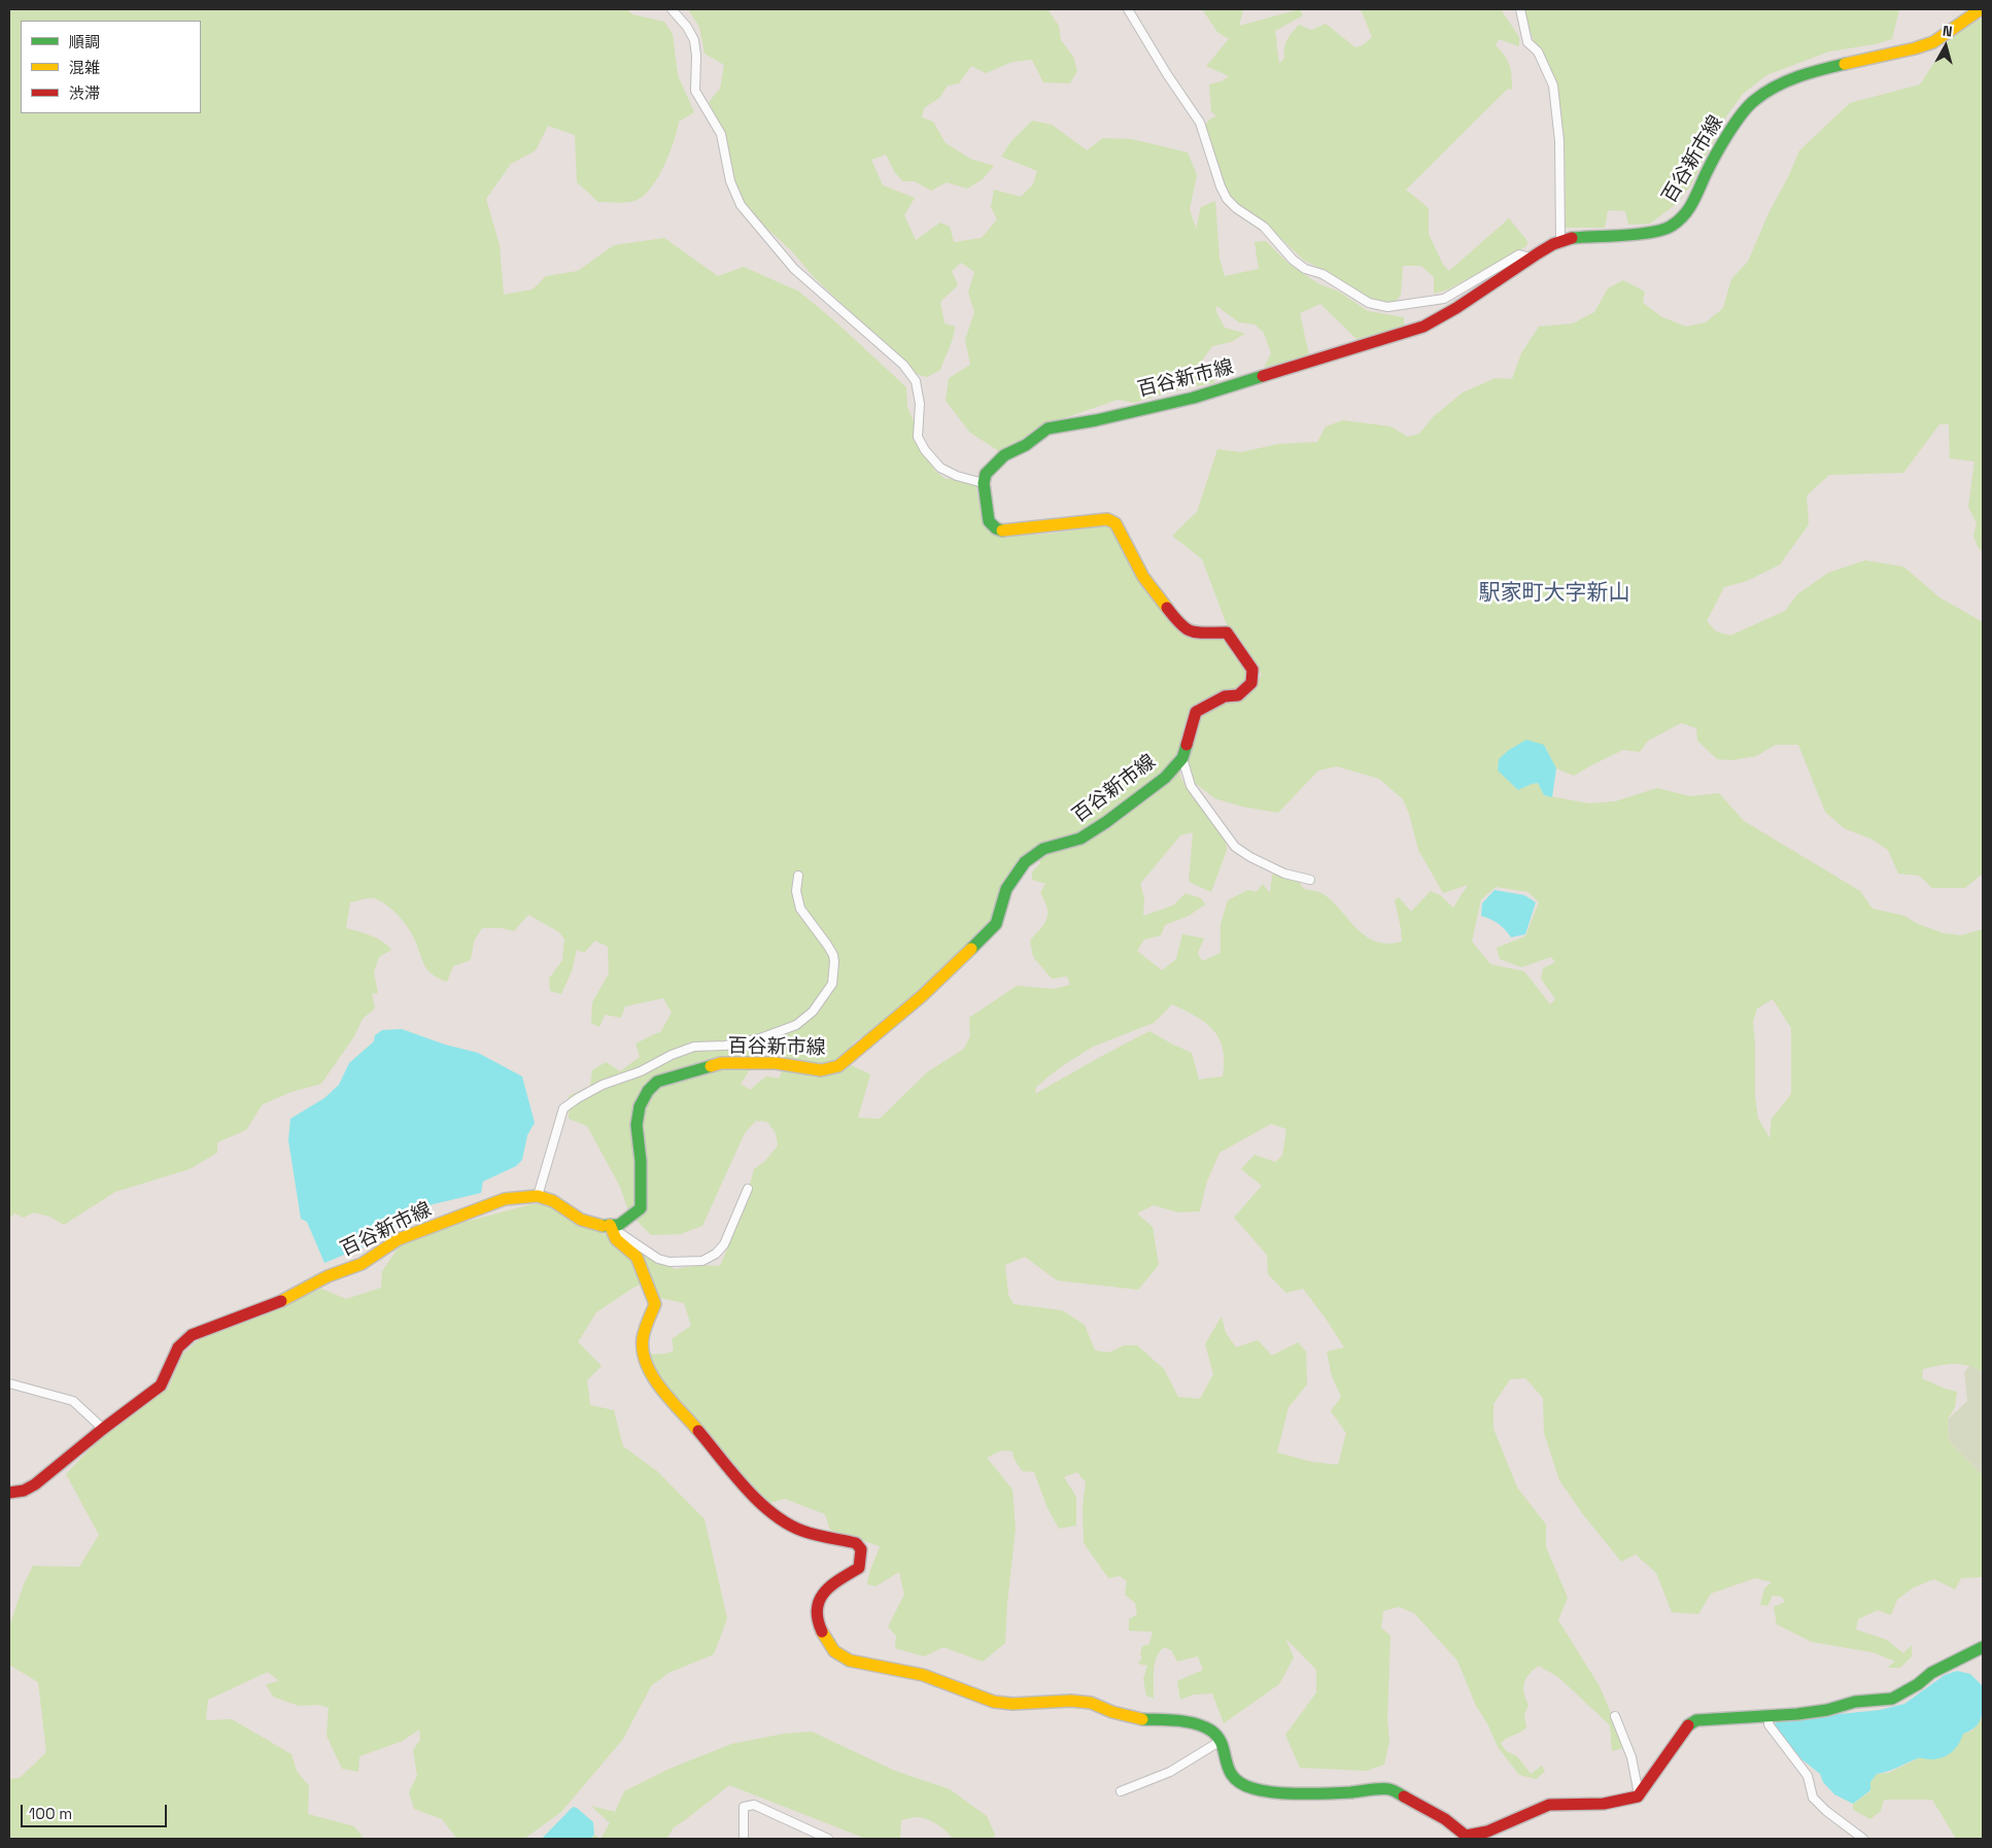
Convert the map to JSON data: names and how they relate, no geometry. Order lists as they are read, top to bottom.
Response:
{
  "streets": {
    "main road": ["百谷新市線"]
  },
  "districts": ["駅家町大字新山"],
  "legend": ["順調", "混雑", "渋滞"],
  "scale_bar": "100 m",
  "north": "top"
}
